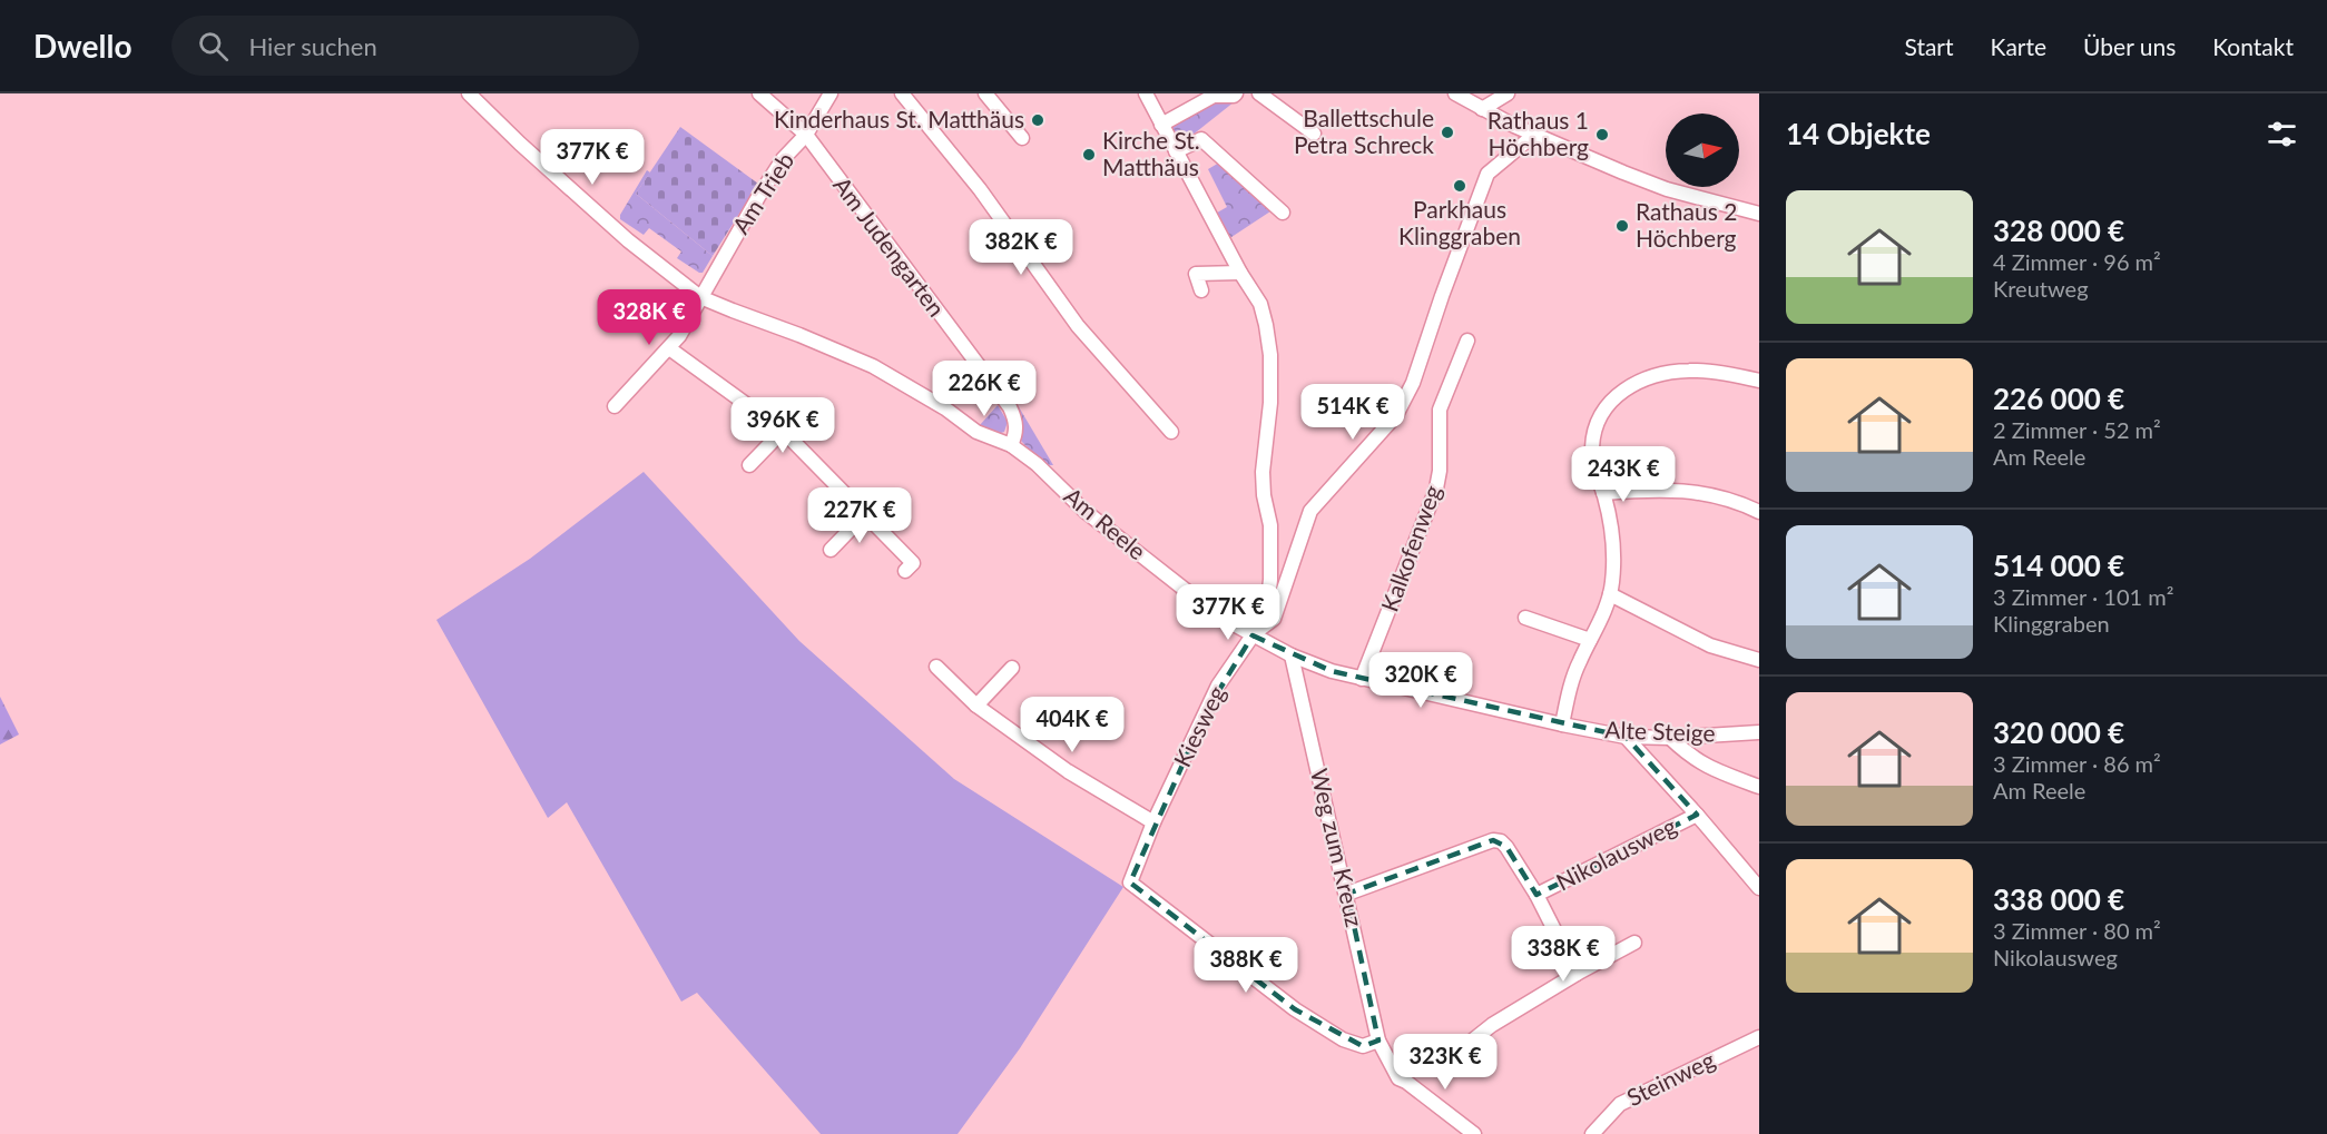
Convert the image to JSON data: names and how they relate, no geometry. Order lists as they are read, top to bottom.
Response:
{
  "streets": {
    "street": [
      "Am Trieb",
      "Am Judengarten",
      "Am Reele",
      "Kalkofenweg",
      "Kiesweg",
      "Alte Steige",
      "Weg zum Kreuz",
      "Nikolausweg",
      "Steinweg"
    ]
  },
  "crossings": [
    ["Am Trieb", "Am Judengarten"],
    ["Am Trieb", "Am Reele"],
    ["Am Judengarten", "Am Reele"],
    ["Am Reele", "Kalkofenweg"],
    ["Am Reele", "Kiesweg"],
    ["Am Reele", "Alte Steige"],
    ["Am Reele", "Weg zum Kreuz"],
    ["Kiesweg", "Weg zum Kreuz"],
    ["Weg zum Kreuz", "Nikolausweg"]
  ],
  "places": [
    "Kinderhaus St. Matthäus",
    "Ballettschule Petra Schreck",
    "Rathaus 1 Höchberg",
    "Kirche St. Matthäus",
    "Parkhaus Klinggraben",
    "Rathaus 2 Höchberg"
  ],
  "north": "right",
  "page": {
    "header": "Dwello",
    "search": "Hier suchen",
    "nav": [
      "Start",
      "Karte",
      "Über uns",
      "Kontakt"
    ],
    "heading": "14 Objekte",
    "price": [
      "377K €",
      "382K €",
      "328K €",
      "226K €",
      "514K €",
      "396K €",
      "243K €",
      "227K €",
      "377K €",
      "320K €",
      "404K €",
      "338K €",
      "388K €",
      "323K €"
    ],
    "list": [
      {
        "name": "328 000 €",
        "note": "4 Zimmer · 96 m² · Kreutweg"
      },
      {
        "name": "226 000 €",
        "note": "2 Zimmer · 52 m² · Am Reele"
      },
      {
        "name": "514 000 €",
        "note": "3 Zimmer · 101 m² · Klinggraben"
      },
      {
        "name": "320 000 €",
        "note": "3 Zimmer · 86 m² · Am Reele"
      },
      {
        "name": "338 000 €",
        "note": "3 Zimmer · 80 m² · Nikolausweg"
      }
    ]
  }
}
